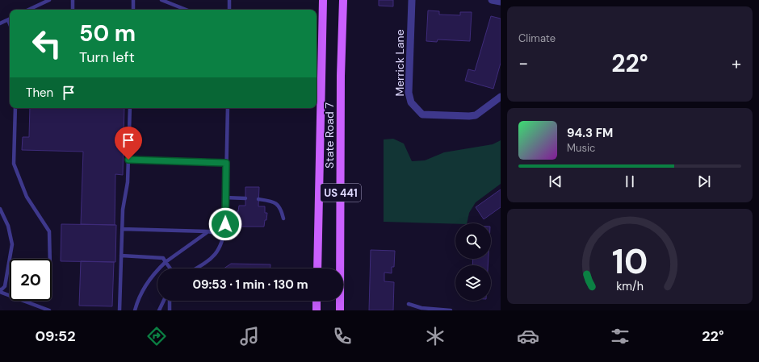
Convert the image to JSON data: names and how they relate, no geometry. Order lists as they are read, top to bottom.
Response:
{
  "streets": {
    "main road": ["State Road 7", "US 441"],
    "street": ["Merrick Lane"]
  },
  "page": {
    "tile": "Climate",
    "turn": ["50 m", "Turn left"],
    "heat": ["−", "22°", "+"],
    "then": "Then",
    "song": ["94.3 FM", "Music"],
    "limit": "20",
    "trip": "09:53 · 1 min · 130 m",
    "tabs": ["09:52", "22°"],
    "gauge": ["10", "km/h"]
  }
}
